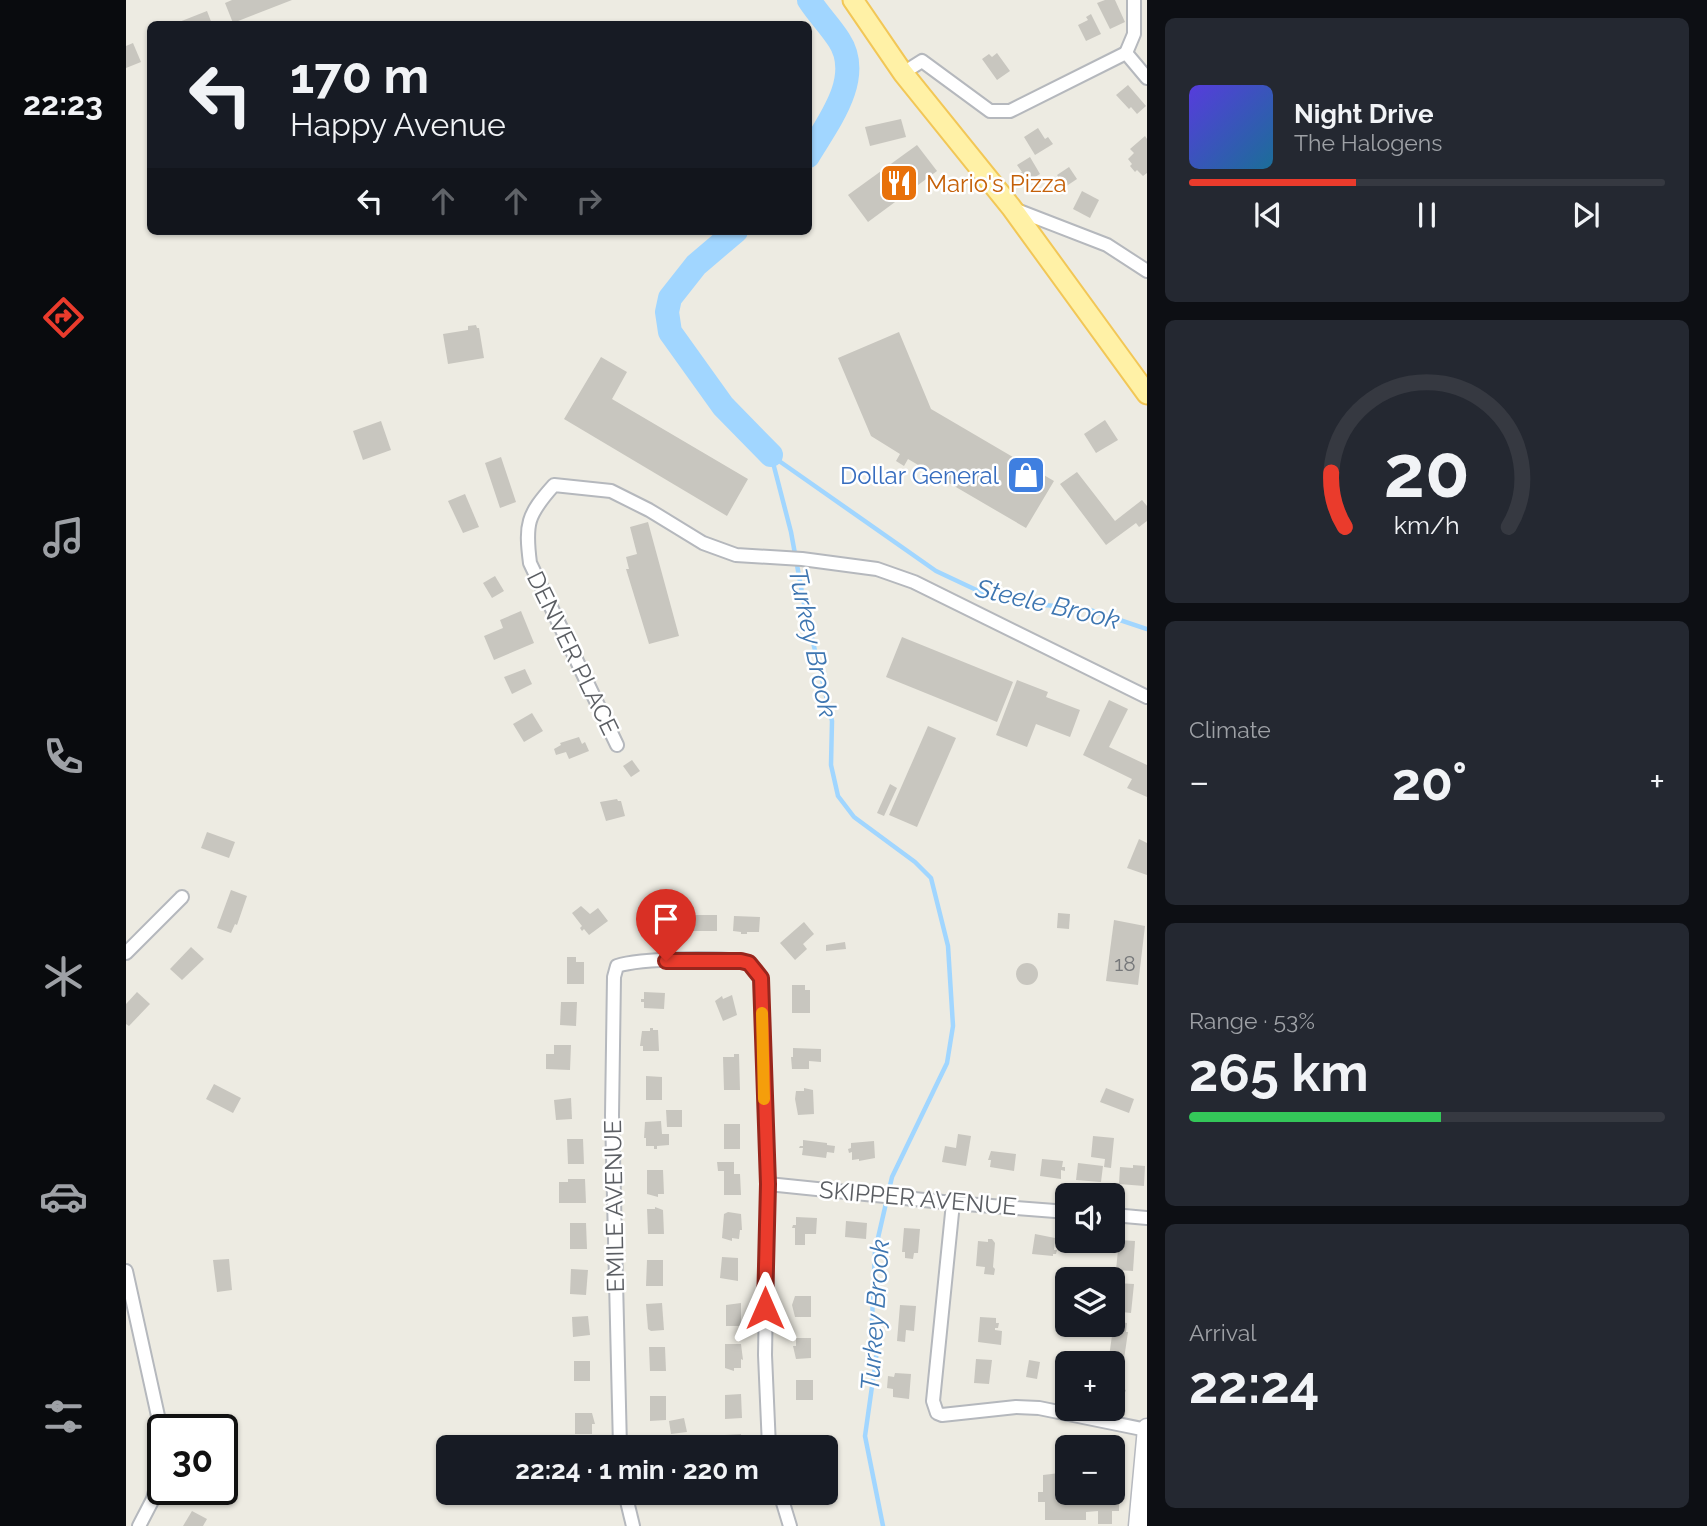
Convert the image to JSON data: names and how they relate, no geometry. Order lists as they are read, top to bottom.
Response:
{
  "streets": {
    "street": ["DENVER PLACE", "SKIPPER AVENUE", "EMILE AVENUE"]
  },
  "crossings": [
    ["SKIPPER AVENUE", "EMILE AVENUE"]
  ],
  "water": ["Steele Brook", "Turkey Brook"],
  "places": {
    "restaurant": ["Mario's Pizza"],
    "shop": ["Dollar General"]
  },
  "house_numbers": ["18"],
  "page": {
    "tabs": "22:23",
    "turn": ["170 m", "Happy Avenue"],
    "song": ["Night Drive", "The Halogens"],
    "tile": [
      "Climate",
      ["Range · 53%", "265 km"],
      ["Arrival", "22:24"]
    ],
    "heat": ["−", "20°", "+"],
    "map_buttons": ["+", "−"],
    "limit": "30",
    "trip": "22:24 · 1 min · 220 m",
    "gauge": ["20", "km/h"]
  }
}
